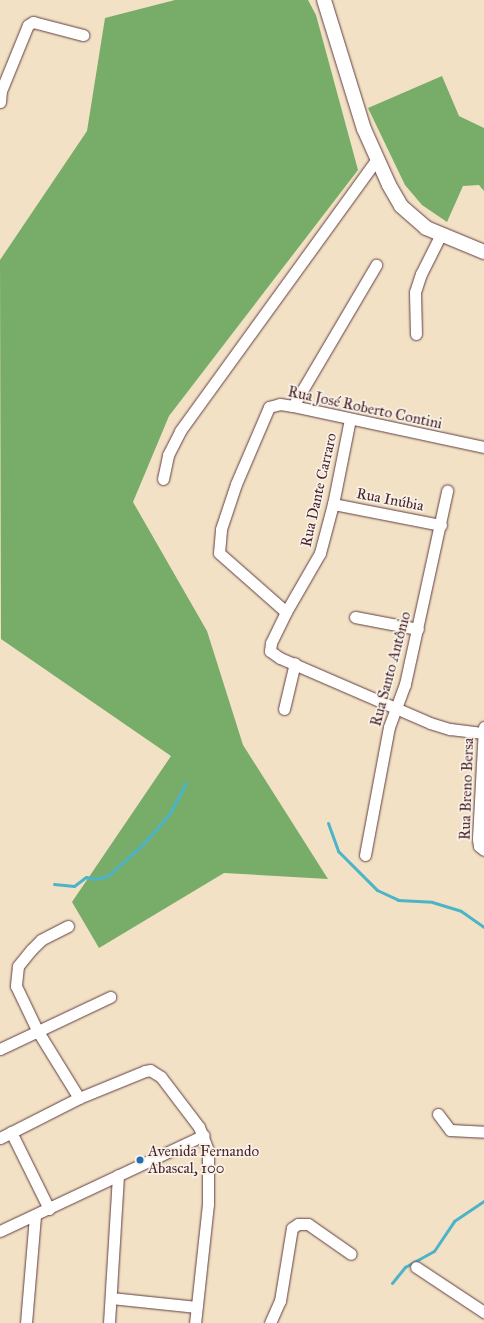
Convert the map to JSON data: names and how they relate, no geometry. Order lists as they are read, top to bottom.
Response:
{
  "streets": {
    "street": [
      "Rua José Roberto Contini",
      "Rua Dante Carraro",
      "Rua Inúbia",
      "Rua Santo Antônio",
      "Rua Breno Bersa"
    ]
  },
  "crossings": [
    ["Rua José Roberto Contini", "Rua Dante Carraro"],
    ["Rua Dante Carraro", "Rua Inúbia"],
    ["Rua Inúbia", "Rua Santo Antônio"]
  ],
  "places": ["Avenida Fernando Abascal, 100"]
}
